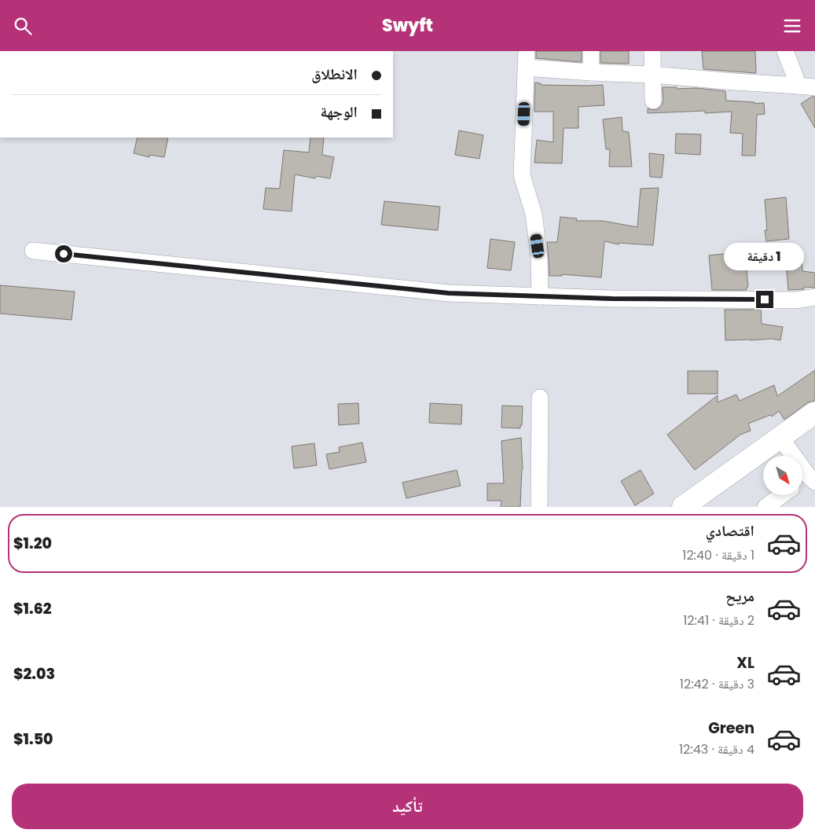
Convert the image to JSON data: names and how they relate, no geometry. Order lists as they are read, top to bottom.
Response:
{
  "north": "bottom right",
  "page": {
    "header": "Swyft",
    "banner": ["الانطلاق", "الوجهة"],
    "bubble": "1 دقيقة",
    "list": [
      {
        "name": "اقتصادي",
        "note": "1 دقيقة · 12:40",
        "value": "$1.20"
      },
      {
        "name": "مريح",
        "note": "2 دقيقة · 12:41",
        "value": "$1.62"
      },
      {
        "name": "XL",
        "note": "3 دقيقة · 12:42",
        "value": "$2.03"
      },
      {
        "name": "Green",
        "note": "4 دقيقة · 12:43",
        "value": "$1.50"
      }
    ],
    "buttons": "تأكيد"
  }
}
